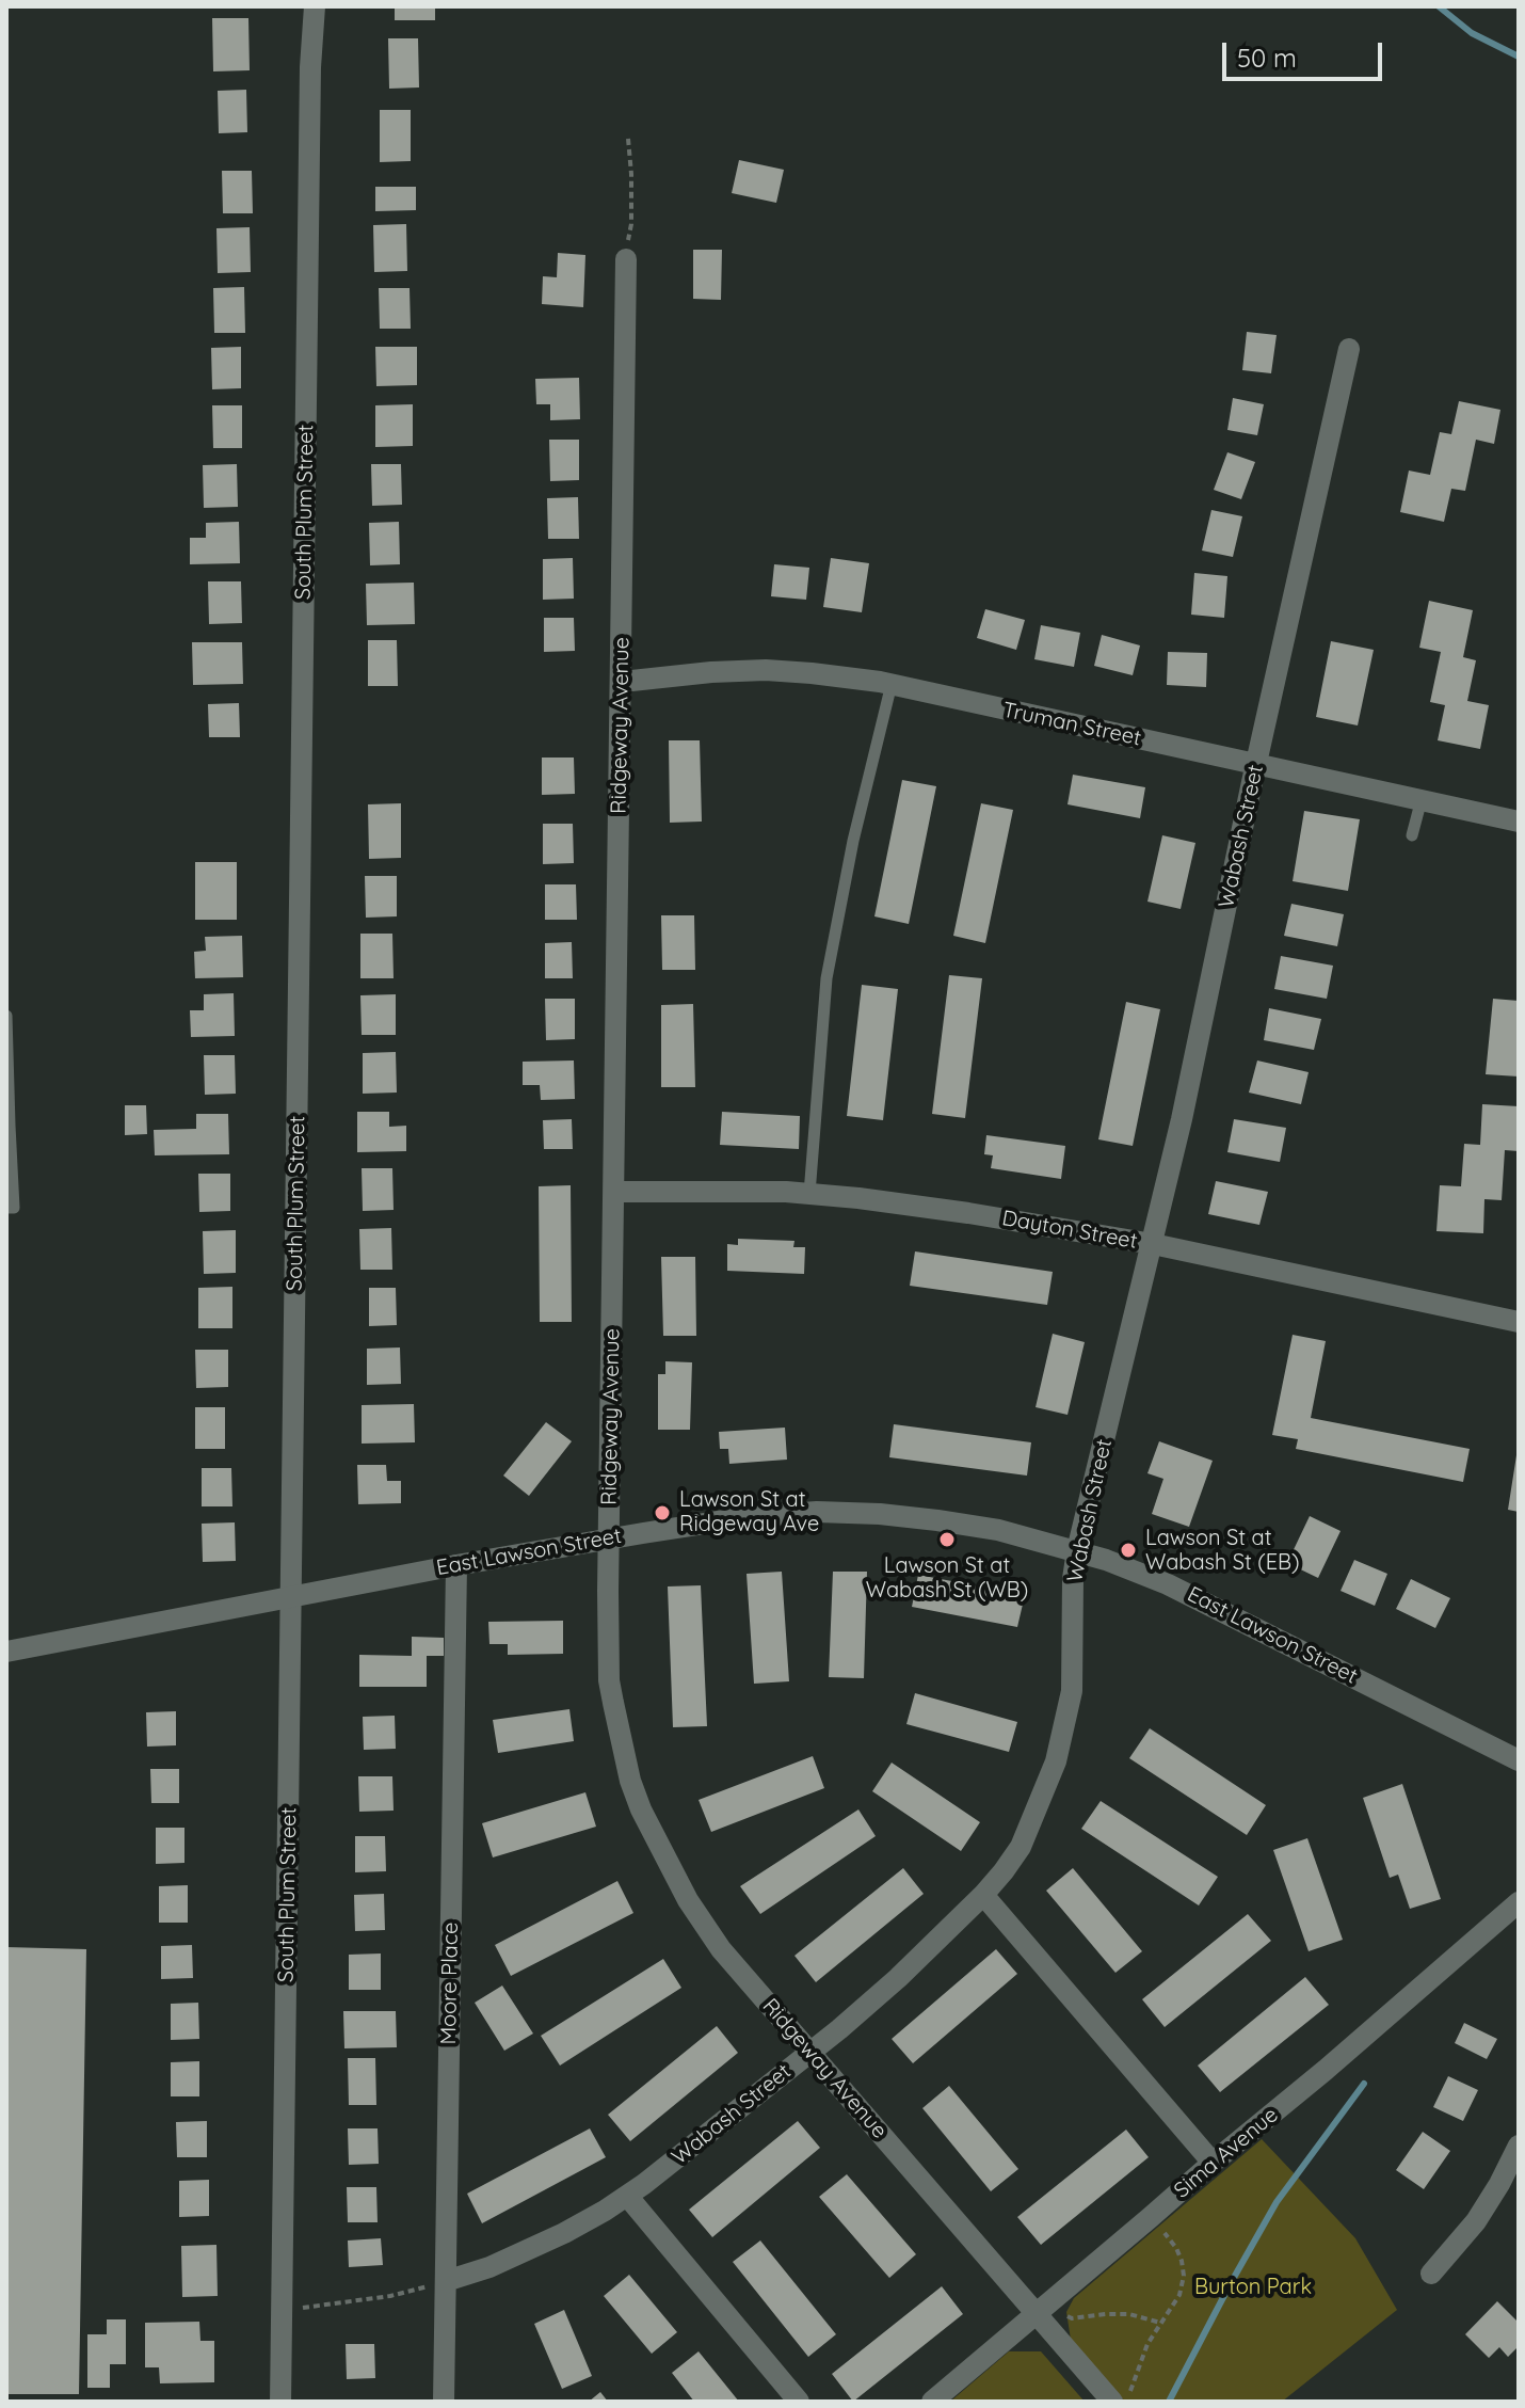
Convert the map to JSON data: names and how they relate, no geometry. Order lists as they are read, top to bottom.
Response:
{
  "streets": {
    "street": [
      "South Plum Street",
      "Truman Street",
      "Ridgeway Avenue",
      "Wabash Street",
      "Dayton Street",
      "East Lawson Street",
      "Moore Place",
      "Sima Avenue"
    ]
  },
  "crossings": [
    ["South Plum Street", "East Lawson Street"],
    ["Truman Street", "Ridgeway Avenue"],
    ["Truman Street", "Wabash Street"],
    ["Ridgeway Avenue", "Wabash Street"],
    ["Ridgeway Avenue", "Dayton Street"],
    ["Ridgeway Avenue", "East Lawson Street"],
    ["Ridgeway Avenue", "Sima Avenue"],
    ["Wabash Street", "Dayton Street"],
    ["Wabash Street", "East Lawson Street"],
    ["Wabash Street", "Moore Place"],
    ["East Lawson Street", "Moore Place"]
  ],
  "parks": ["Burton Park"],
  "places": ["Lawson St at Ridgeway Ave", "Lawson St at Wabash St (WB)", "Lawson St at Wabash St (EB)"],
  "scale_bar": "50 m"
}
